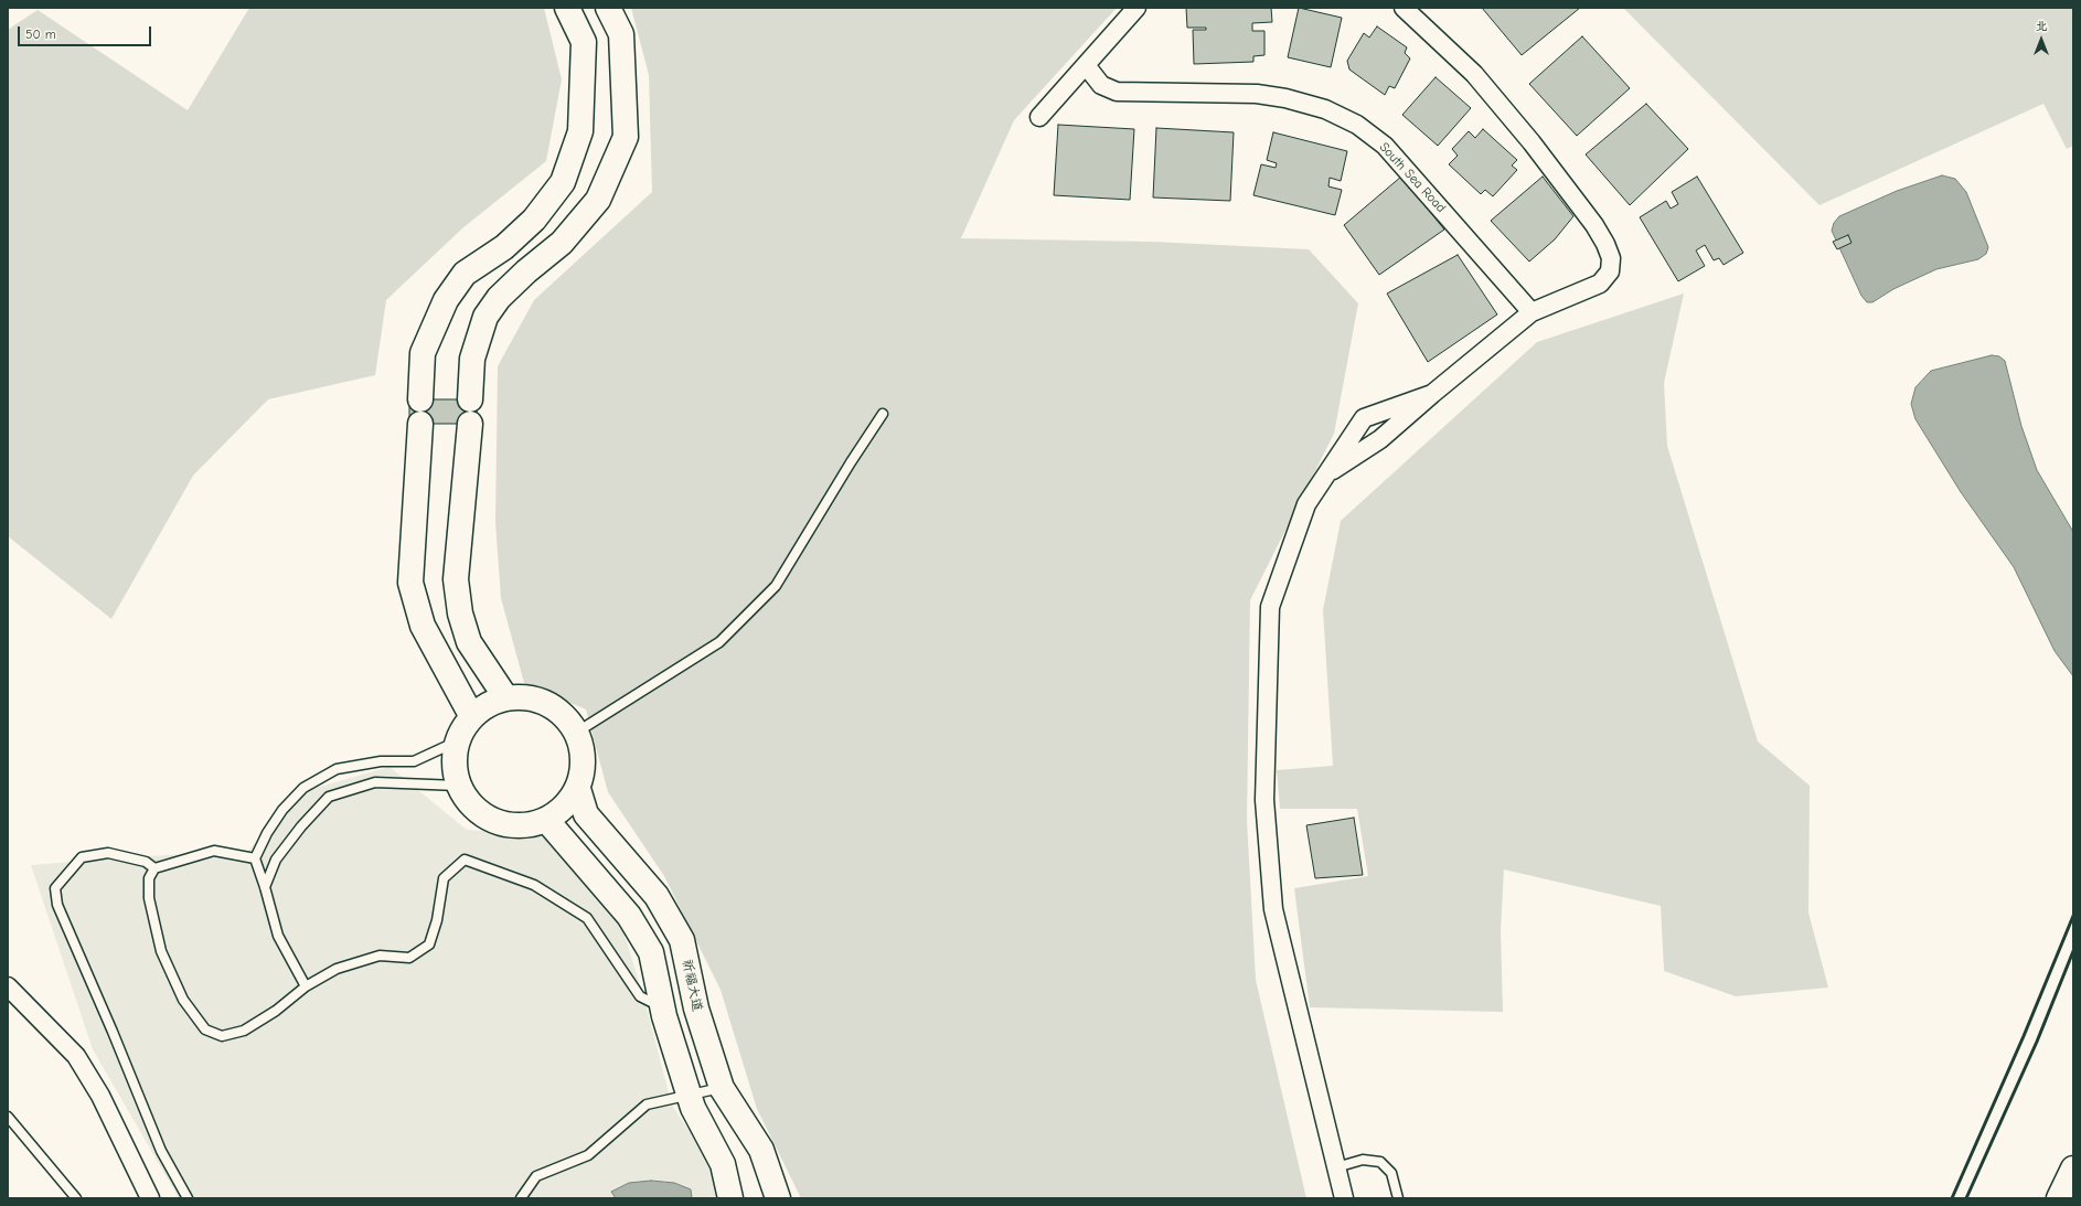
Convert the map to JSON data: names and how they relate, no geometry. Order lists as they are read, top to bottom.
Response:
{
  "streets": {
    "main road": ["祈福大道"],
    "street": ["South Sea Road"]
  },
  "scale_bar": "50 m",
  "north": "top"
}
